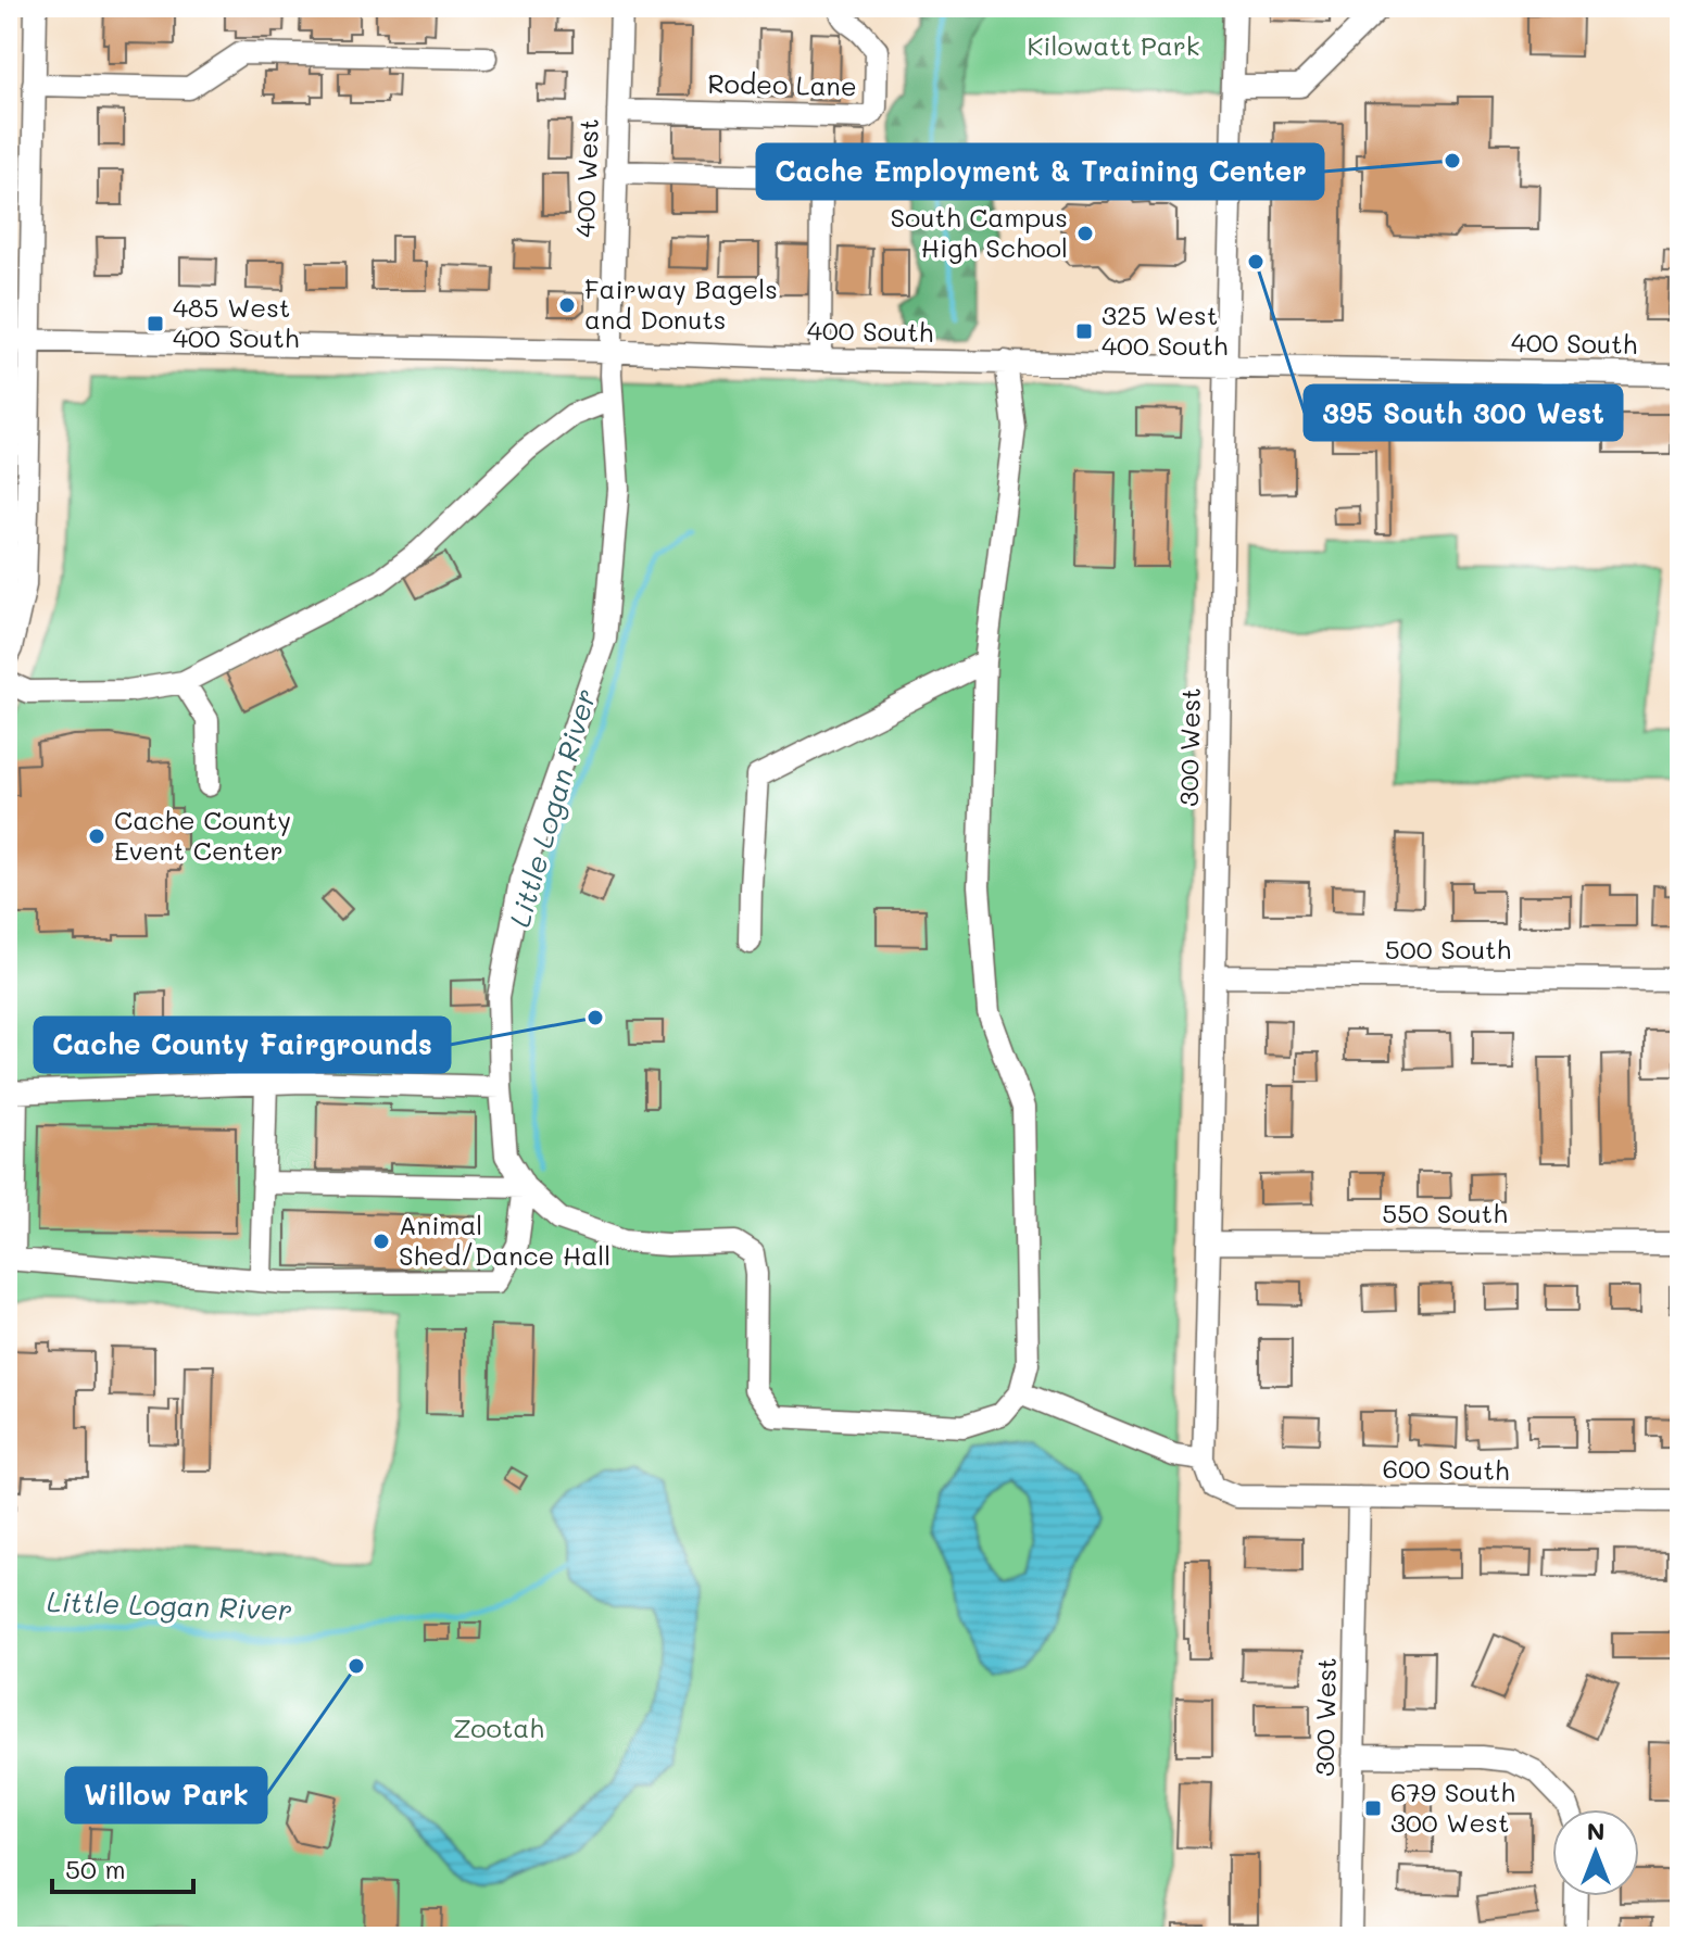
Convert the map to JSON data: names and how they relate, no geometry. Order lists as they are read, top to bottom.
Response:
{
  "streets": {
    "street": [
      "Rodeo Lane",
      "400 West",
      "400 South",
      "300 West",
      "500 South",
      "550 South",
      "600 South"
    ]
  },
  "crossings": [
    ["Rodeo Lane", "400 West"],
    ["400 West", "400 South"],
    ["400 South", "300 West"],
    ["300 West", "500 South"],
    ["300 West", "550 South"],
    ["300 West", "600 South"]
  ],
  "water": ["Little Logan River"],
  "parks": ["Kilowatt Park", "Zootah"],
  "places": {
    "other": [
      "Cache Employment & Training Center",
      "South Campus High School",
      "395 South 300 West",
      "Fairway Bagels and Donuts",
      "Cache County Event Center",
      "Cache County Fairgrounds",
      "Animal Shed/Dance Hall",
      "Willow Park"
    ],
    "transit": ["485 West 400 South", "325 West 400 South", "679 South 300 West"]
  },
  "scale_bar": "50 m",
  "north": "top"
}
